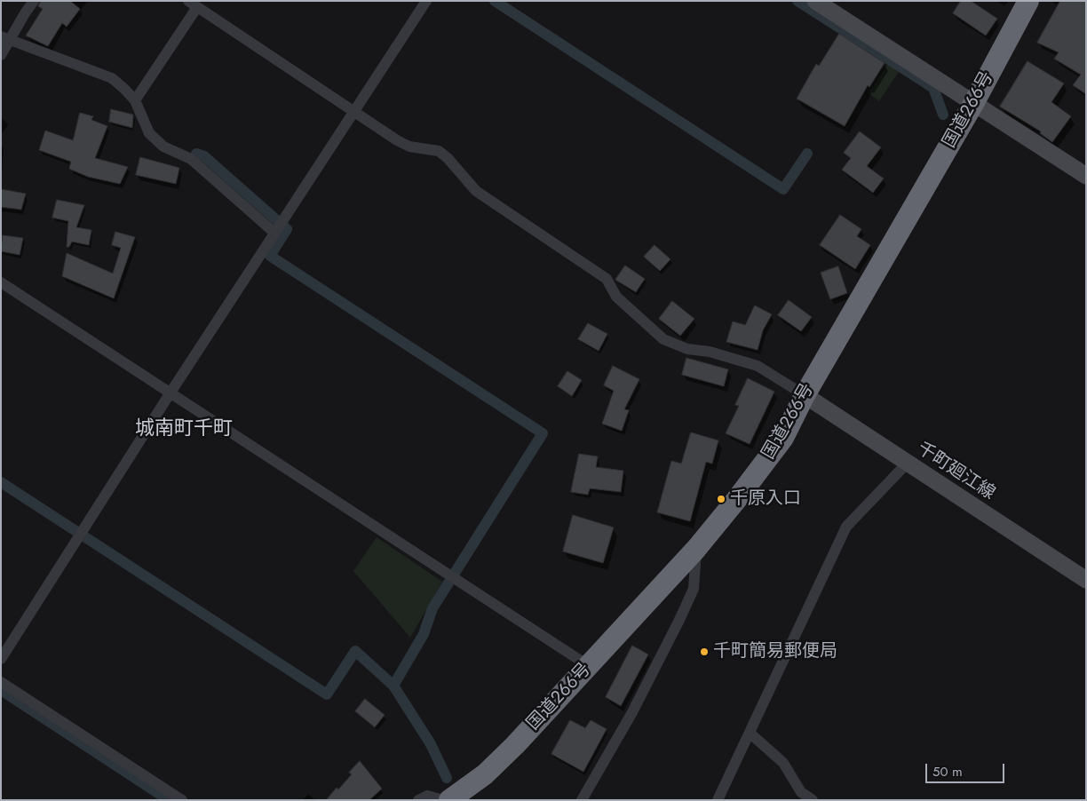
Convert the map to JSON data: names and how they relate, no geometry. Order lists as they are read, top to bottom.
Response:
{
  "streets": {
    "highway": ["国道266号"],
    "main road": ["千町廻江線"]
  },
  "crossings": [
    ["国道266号", "千町廻江線"]
  ],
  "districts": ["城南町千町"],
  "places": ["千原入口", "千町簡易郵便局"],
  "scale_bar": "50 m"
}
